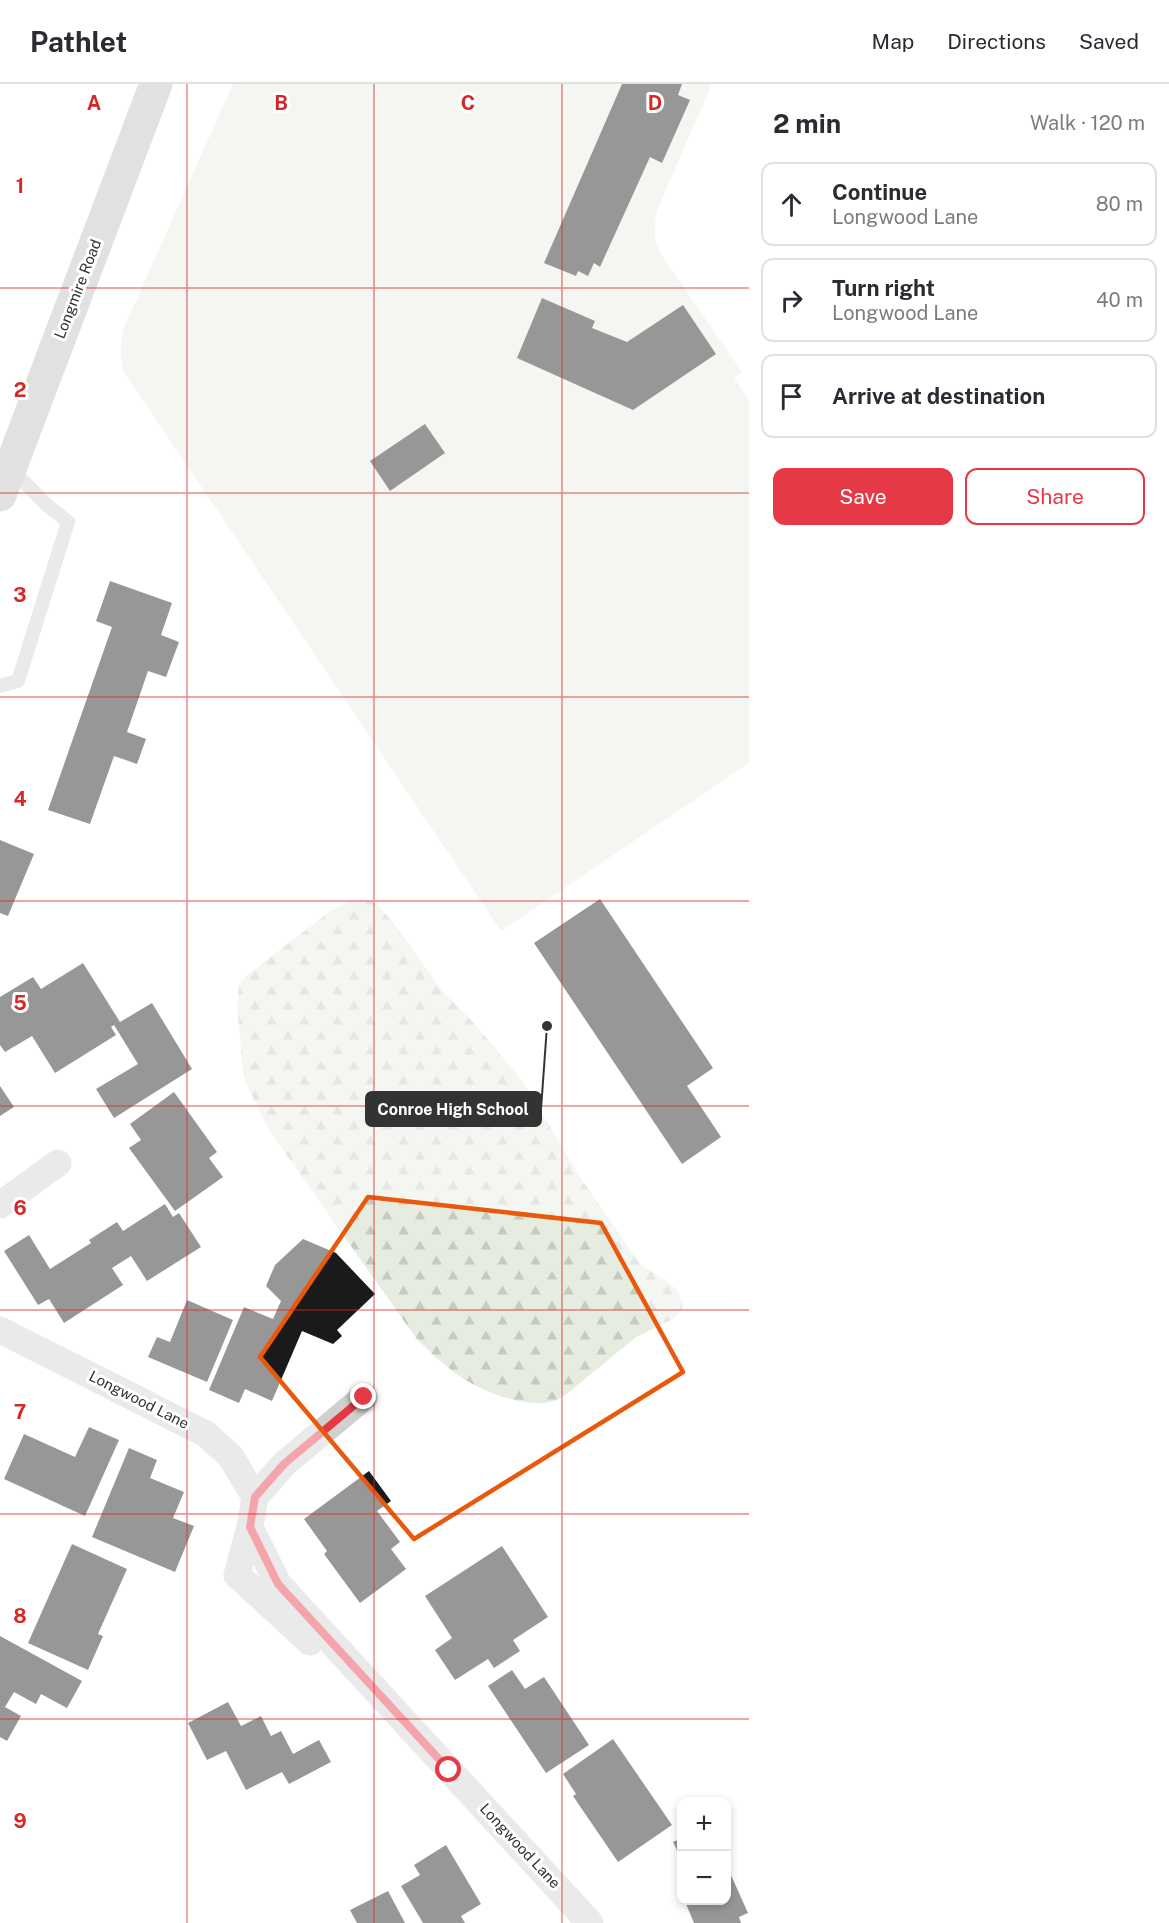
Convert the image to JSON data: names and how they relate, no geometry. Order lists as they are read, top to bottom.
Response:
{
  "streets": {
    "main road": ["Longmire Road"],
    "street": ["Longwood Lane"]
  },
  "places": ["Conroe High School"],
  "page": {
    "header": "Pathlet",
    "nav": ["Map", "Directions", "Saved"],
    "heading": ["2 min", "Walk · 120 m"],
    "list": [
      ["Continue", "Longwood Lane", "80 m"],
      ["Turn right", "Longwood Lane", "40 m"],
      "Arrive at destination"
    ],
    "buttons": ["Save", "Share"],
    "map_buttons": ["+", "−"]
  },
  "grid": {
    "columns": [
      "A",
      "B",
      "C",
      "D"
    ],
    "rows": [
      "1",
      "2",
      "3",
      "4",
      "5",
      "6",
      "7",
      "8",
      "9"
    ]
  }
}
